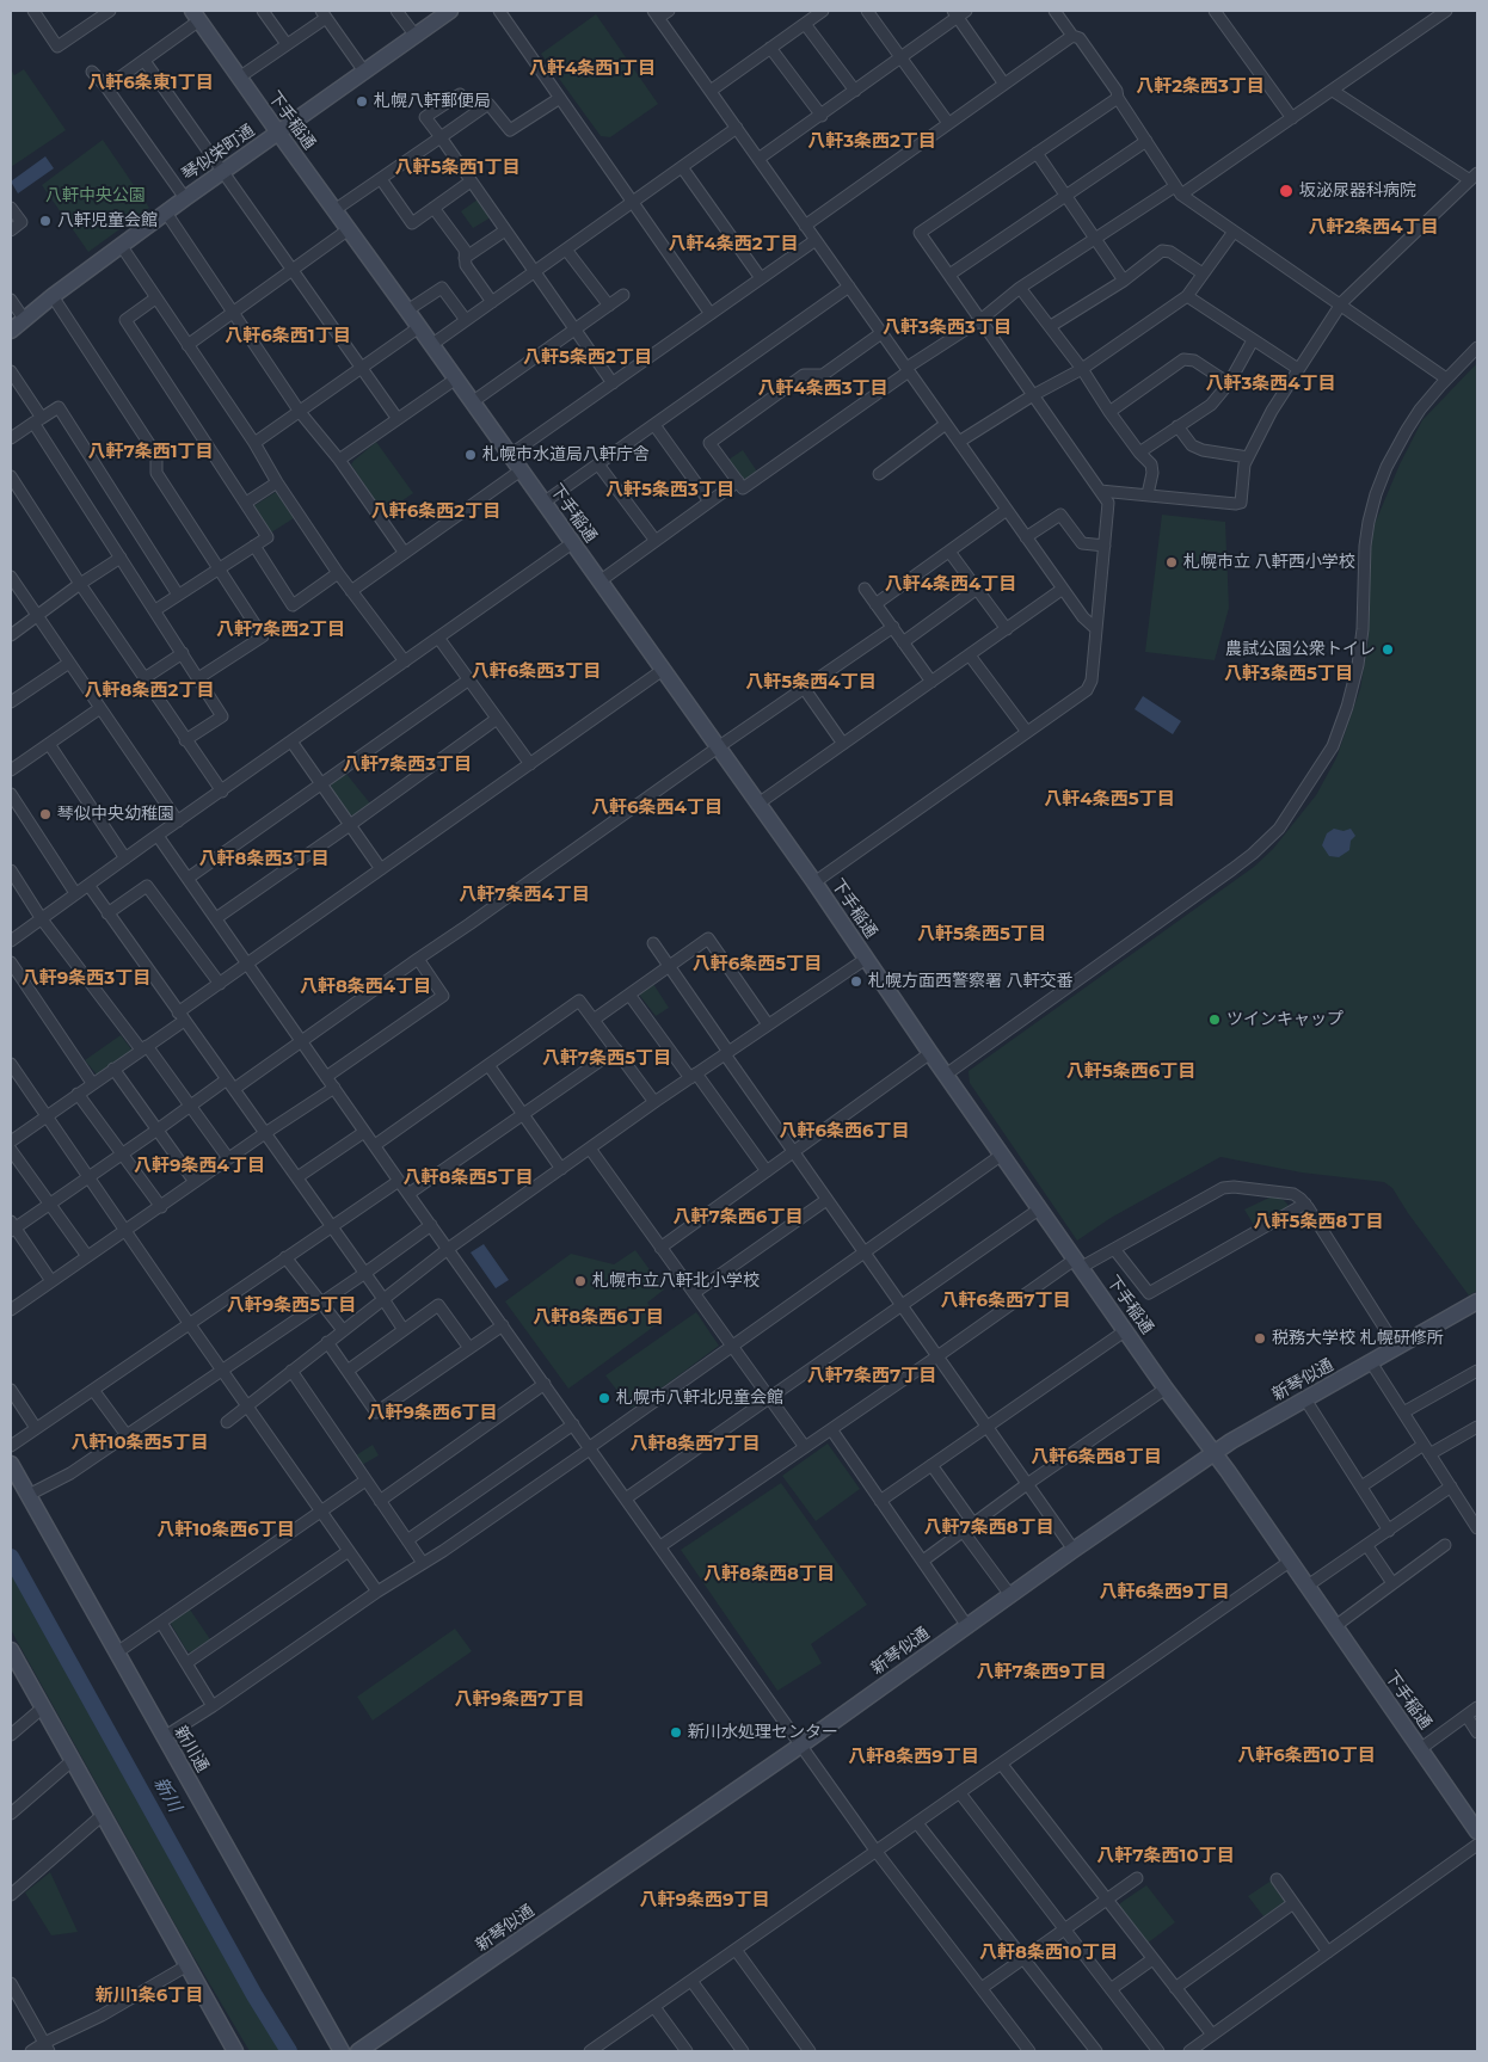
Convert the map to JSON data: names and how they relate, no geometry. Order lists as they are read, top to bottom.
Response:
{
  "streets": {
    "main road": [
      "下手稲通",
      "琴似栄町通",
      "新琴似通",
      "新川通"
    ]
  },
  "crossings": [
    ["下手稲通", "琴似栄町通"],
    ["下手稲通", "新琴似通"]
  ],
  "districts": [
    "八軒4条西1丁目",
    "八軒6条東1丁目",
    "八軒2条西3丁目",
    "八軒3条西2丁目",
    "八軒5条西1丁目",
    "八軒2条西4丁目",
    "八軒4条西2丁目",
    "八軒3条西3丁目",
    "八軒6条西1丁目",
    "八軒5条西2丁目",
    "八軒3条西4丁目",
    "八軒4条西3丁目",
    "八軒7条西1丁目",
    "八軒5条西3丁目",
    "八軒6条西2丁目",
    "八軒4条西4丁目",
    "八軒7条西2丁目",
    "八軒6条西3丁目",
    "八軒3条西5丁目",
    "八軒5条西4丁目",
    "八軒8条西2丁目",
    "八軒7条西3丁目",
    "八軒4条西5丁目",
    "八軒6条西4丁目",
    "八軒8条西3丁目",
    "八軒7条西4丁目",
    "八軒5条西5丁目",
    "八軒6条西5丁目",
    "八軒9条西3丁目",
    "八軒8条西4丁目",
    "八軒7条西5丁目",
    "八軒5条西6丁目",
    "八軒6条西6丁目",
    "八軒9条西4丁目",
    "八軒8条西5丁目",
    "八軒7条西6丁目",
    "八軒5条西8丁目",
    "八軒6条西7丁目",
    "八軒9条西5丁目",
    "八軒8条西6丁目",
    "八軒7条西7丁目",
    "八軒9条西6丁目",
    "八軒10条西5丁目",
    "八軒8条西7丁目",
    "八軒6条西8丁目",
    "八軒7条西8丁目",
    "八軒10条西6丁目",
    "八軒8条西8丁目",
    "八軒6条西9丁目",
    "八軒7条西9丁目",
    "八軒9条西7丁目",
    "八軒6条西10丁目",
    "八軒8条西9丁目",
    "八軒7条西10丁目",
    "八軒9条西9丁目",
    "八軒8条西10丁目",
    "新川1条6丁目"
  ],
  "water": ["新川"],
  "parks": ["八軒中央公園"],
  "places": [
    "札幌八軒郵便局",
    "坂泌尿器科病院",
    "八軒児童会館",
    "札幌市水道局八軒庁舎",
    "札幌市立 八軒西小学校",
    "農試公園公衆トイレ",
    "琴似中央幼稚園",
    "札幌方面西警察署 八軒交番",
    "ツインキャップ",
    "札幌市立八軒北小学校",
    "税務大学校 札幌研修所",
    "札幌市八軒北児童会館",
    "新川水処理センター"
  ]
}
